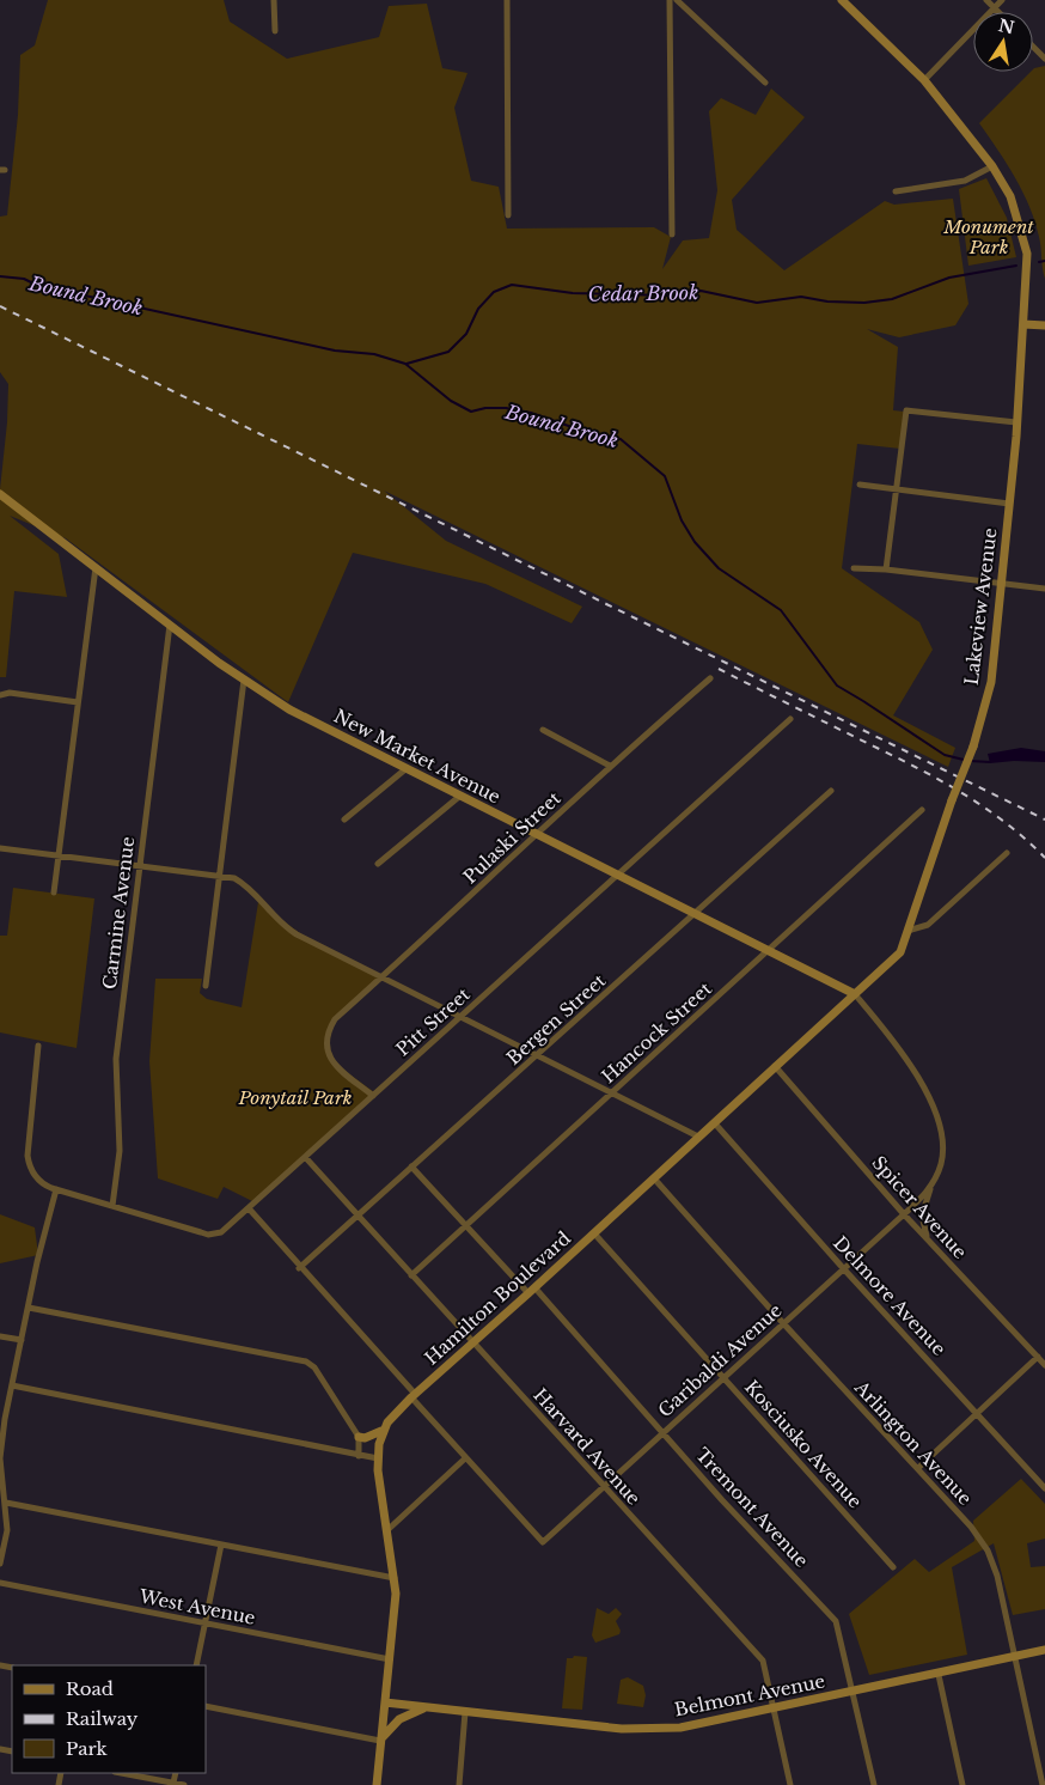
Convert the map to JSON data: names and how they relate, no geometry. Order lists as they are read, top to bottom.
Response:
{
  "streets": {
    "main road": [
      "Lakeview Avenue",
      "New Market Avenue",
      "Hamilton Boulevard",
      "Belmont Avenue"
    ],
    "street": [
      "Pulaski Street",
      "Carmine Avenue",
      "Bergen Street",
      "Pitt Street",
      "Hancock Street",
      "Spicer Avenue",
      "Delmore Avenue",
      "Garibaldi Avenue",
      "Arlington Avenue",
      "Kosciusko Avenue",
      "Harvard Avenue",
      "Tremont Avenue",
      "West Avenue"
    ]
  },
  "crossings": [
    ["Lakeview Avenue", "Hamilton Boulevard"],
    ["New Market Avenue", "Pulaski Street"],
    ["New Market Avenue", "Carmine Avenue"],
    ["New Market Avenue", "Bergen Street"],
    ["New Market Avenue", "Pitt Street"],
    ["New Market Avenue", "Hancock Street"],
    ["New Market Avenue", "Hamilton Boulevard"],
    ["Pulaski Street", "Pitt Street"],
    ["Carmine Avenue", "Pitt Street"],
    ["Bergen Street", "Harvard Avenue"],
    ["Bergen Street", "Tremont Avenue"],
    ["Pitt Street", "Harvard Avenue"],
    ["Hancock Street", "Harvard Avenue"],
    ["Hancock Street", "Tremont Avenue"],
    ["Spicer Avenue", "Hamilton Boulevard"],
    ["Spicer Avenue", "Garibaldi Avenue"],
    ["Delmore Avenue", "Hamilton Boulevard"],
    ["Delmore Avenue", "Garibaldi Avenue"],
    ["Hamilton Boulevard", "Arlington Avenue"],
    ["Hamilton Boulevard", "Kosciusko Avenue"],
    ["Hamilton Boulevard", "Harvard Avenue"],
    ["Hamilton Boulevard", "Tremont Avenue"],
    ["Garibaldi Avenue", "Arlington Avenue"],
    ["Garibaldi Avenue", "Kosciusko Avenue"],
    ["Garibaldi Avenue", "Harvard Avenue"],
    ["Garibaldi Avenue", "Tremont Avenue"],
    ["Arlington Avenue", "Belmont Avenue"],
    ["Harvard Avenue", "Belmont Avenue"],
    ["Tremont Avenue", "Belmont Avenue"]
  ],
  "water": ["Cedar Brook", "Bound Brook"],
  "parks": ["Monument Park", "Ponytail Park"],
  "legend": ["Road", "Railway", "Park"],
  "north": "top"
}
